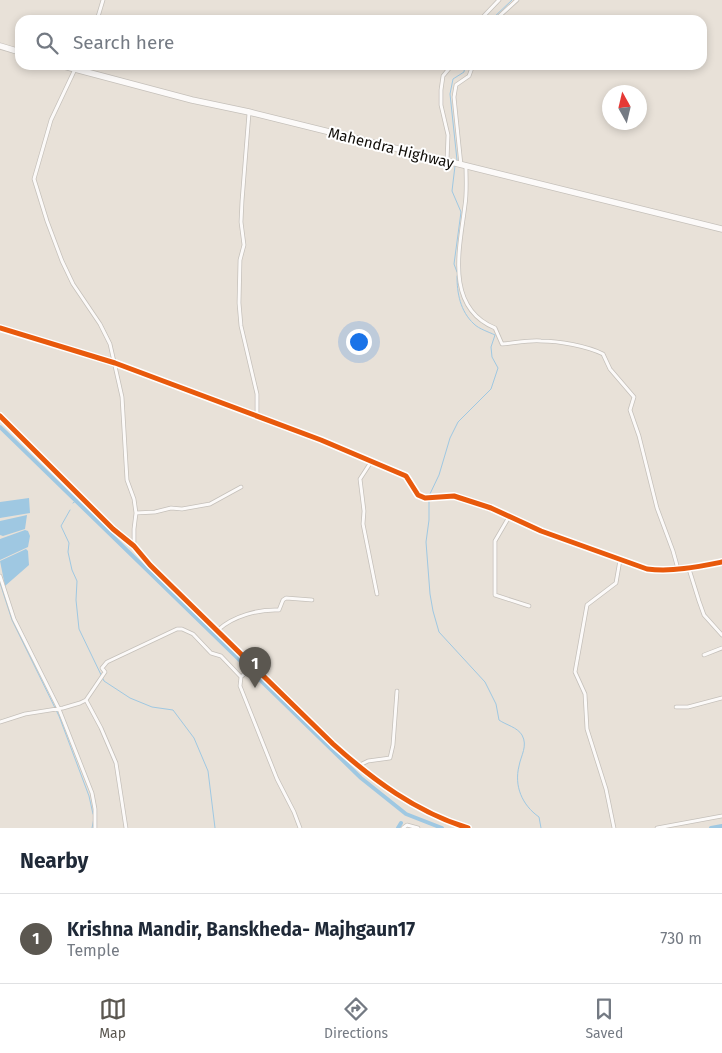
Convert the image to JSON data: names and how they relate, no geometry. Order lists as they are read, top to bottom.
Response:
{
  "streets": {
    "highway": ["Mahendra Highway"]
  },
  "north": "top",
  "page": {
    "search": "Search here",
    "pins": "1",
    "heading": "Nearby",
    "list": [
      {
        "mark": "1",
        "name": "Krishna Mandir, Banskheda- Majhgaun17",
        "note": "Temple",
        "value": "730 m"
      }
    ],
    "nav": ["Map", "Directions", "Saved"]
  }
}
